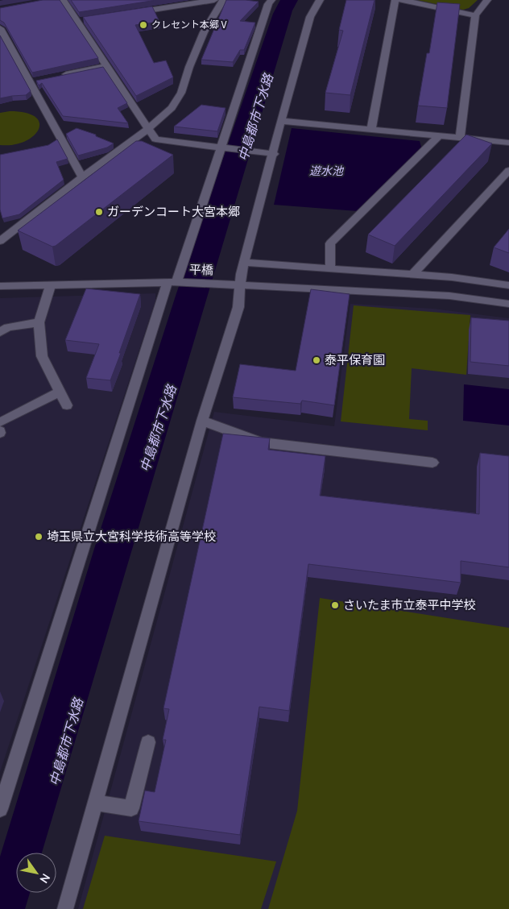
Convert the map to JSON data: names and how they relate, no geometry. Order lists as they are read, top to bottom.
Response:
{
  "streets": {
    "street": ["平橋"]
  },
  "water": ["中島都市下水路", "遊水池"],
  "places": [
    "クレセント本郷Ⅴ",
    "ガーデンコート大宮本郷",
    "泰平保育園",
    "埼玉県立大宮科学技術高等学校",
    "さいたま市立泰平中学校"
  ],
  "north": "bottom right"
}
